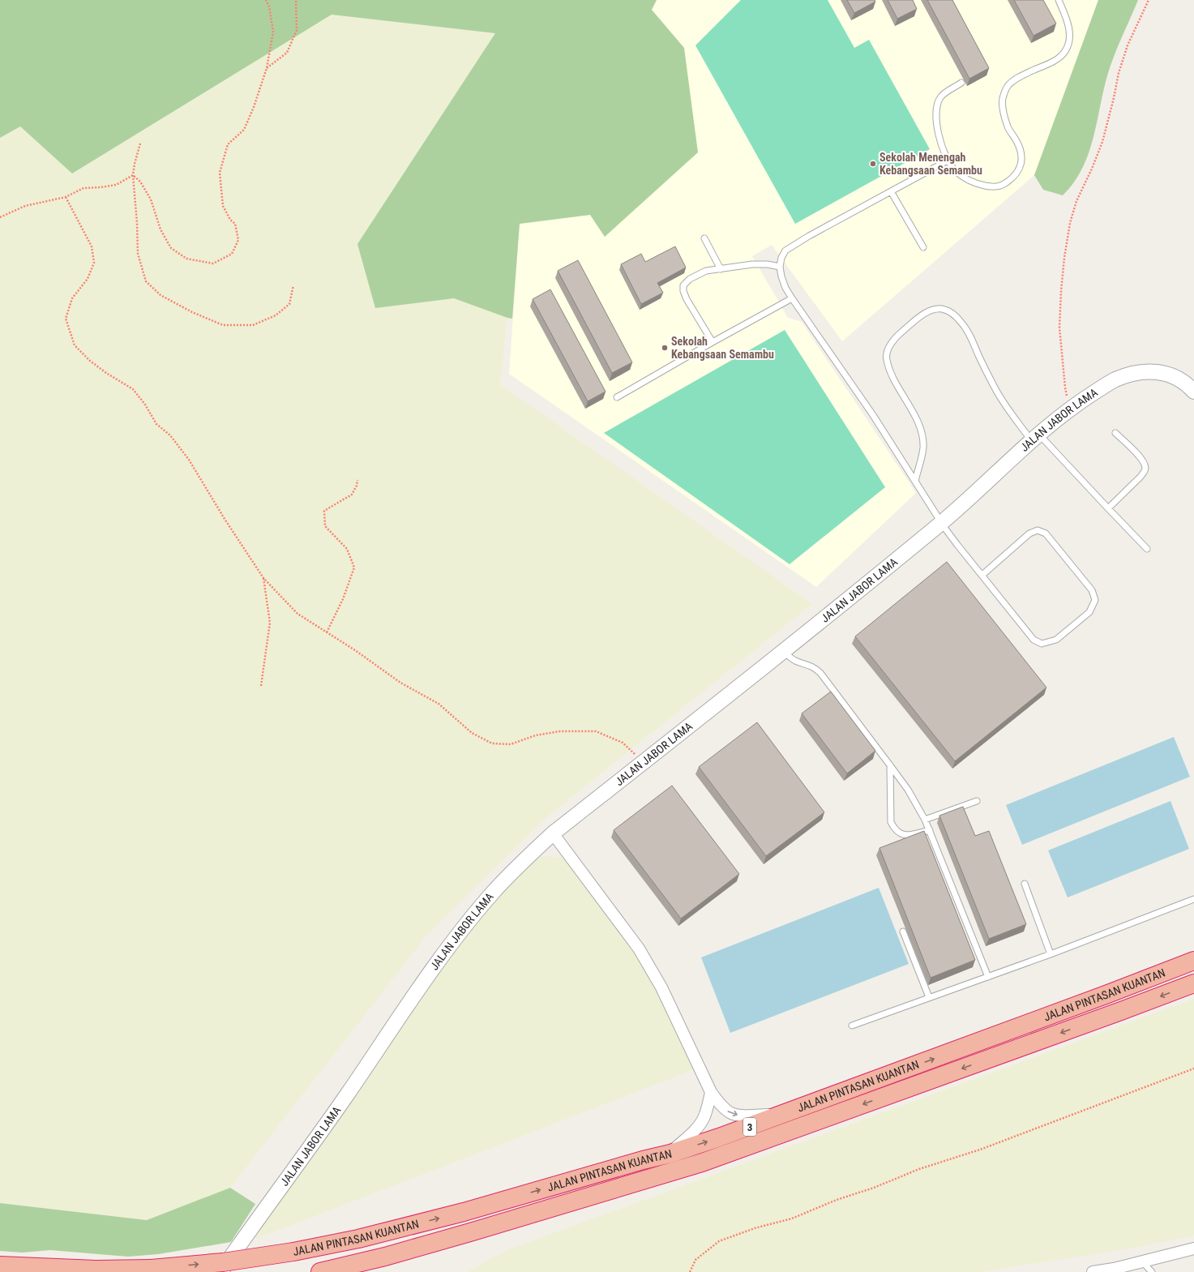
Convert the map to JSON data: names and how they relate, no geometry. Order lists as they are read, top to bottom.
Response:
{
  "streets": {
    "highway": ["JALAN PINTASAN KUANTAN", "3"],
    "street": ["JALAN JABOR LAMA"]
  },
  "places": ["Sekolah Menengah Kebangsaan Semambu", "Sekolah Kebangsaan Semambu"]
}
